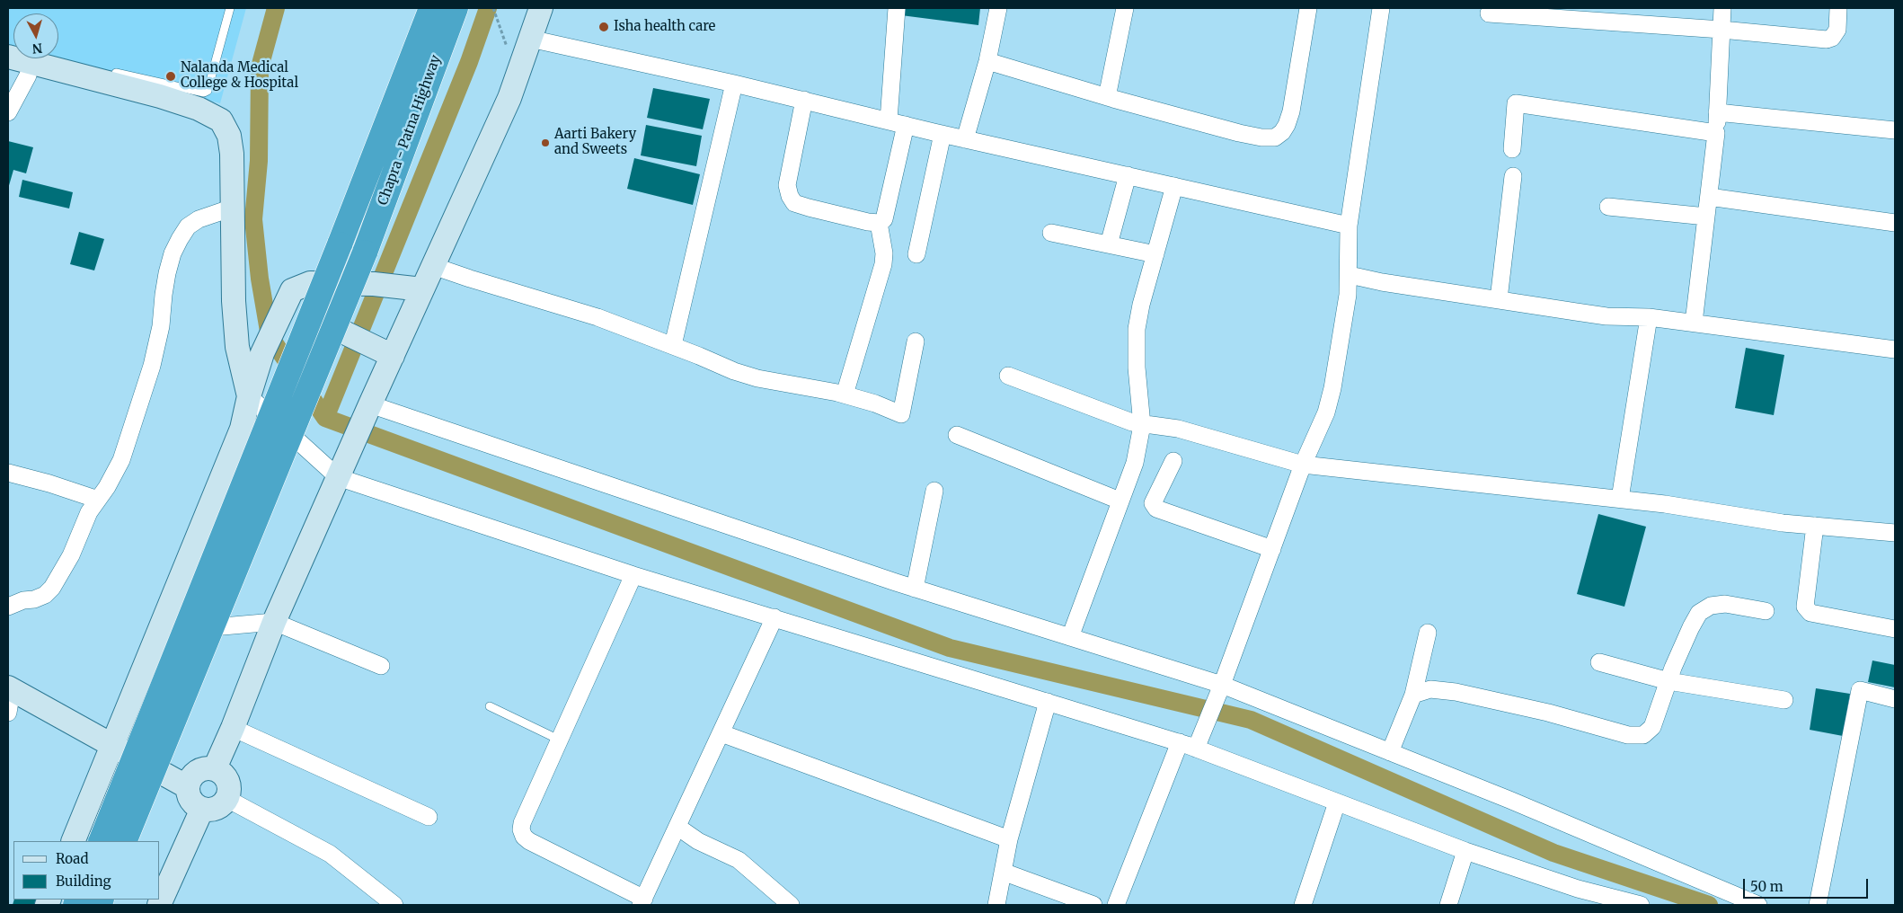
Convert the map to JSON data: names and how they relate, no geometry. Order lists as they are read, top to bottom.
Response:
{
  "streets": {
    "highway": ["Chapra - Patna Highway"]
  },
  "places": ["Isha health care", "Nalanda Medical College & Hospital", "Aarti Bakery and Sweets"],
  "legend": ["Road", "Building"],
  "scale_bar": "50 m",
  "north": "bottom"
}
